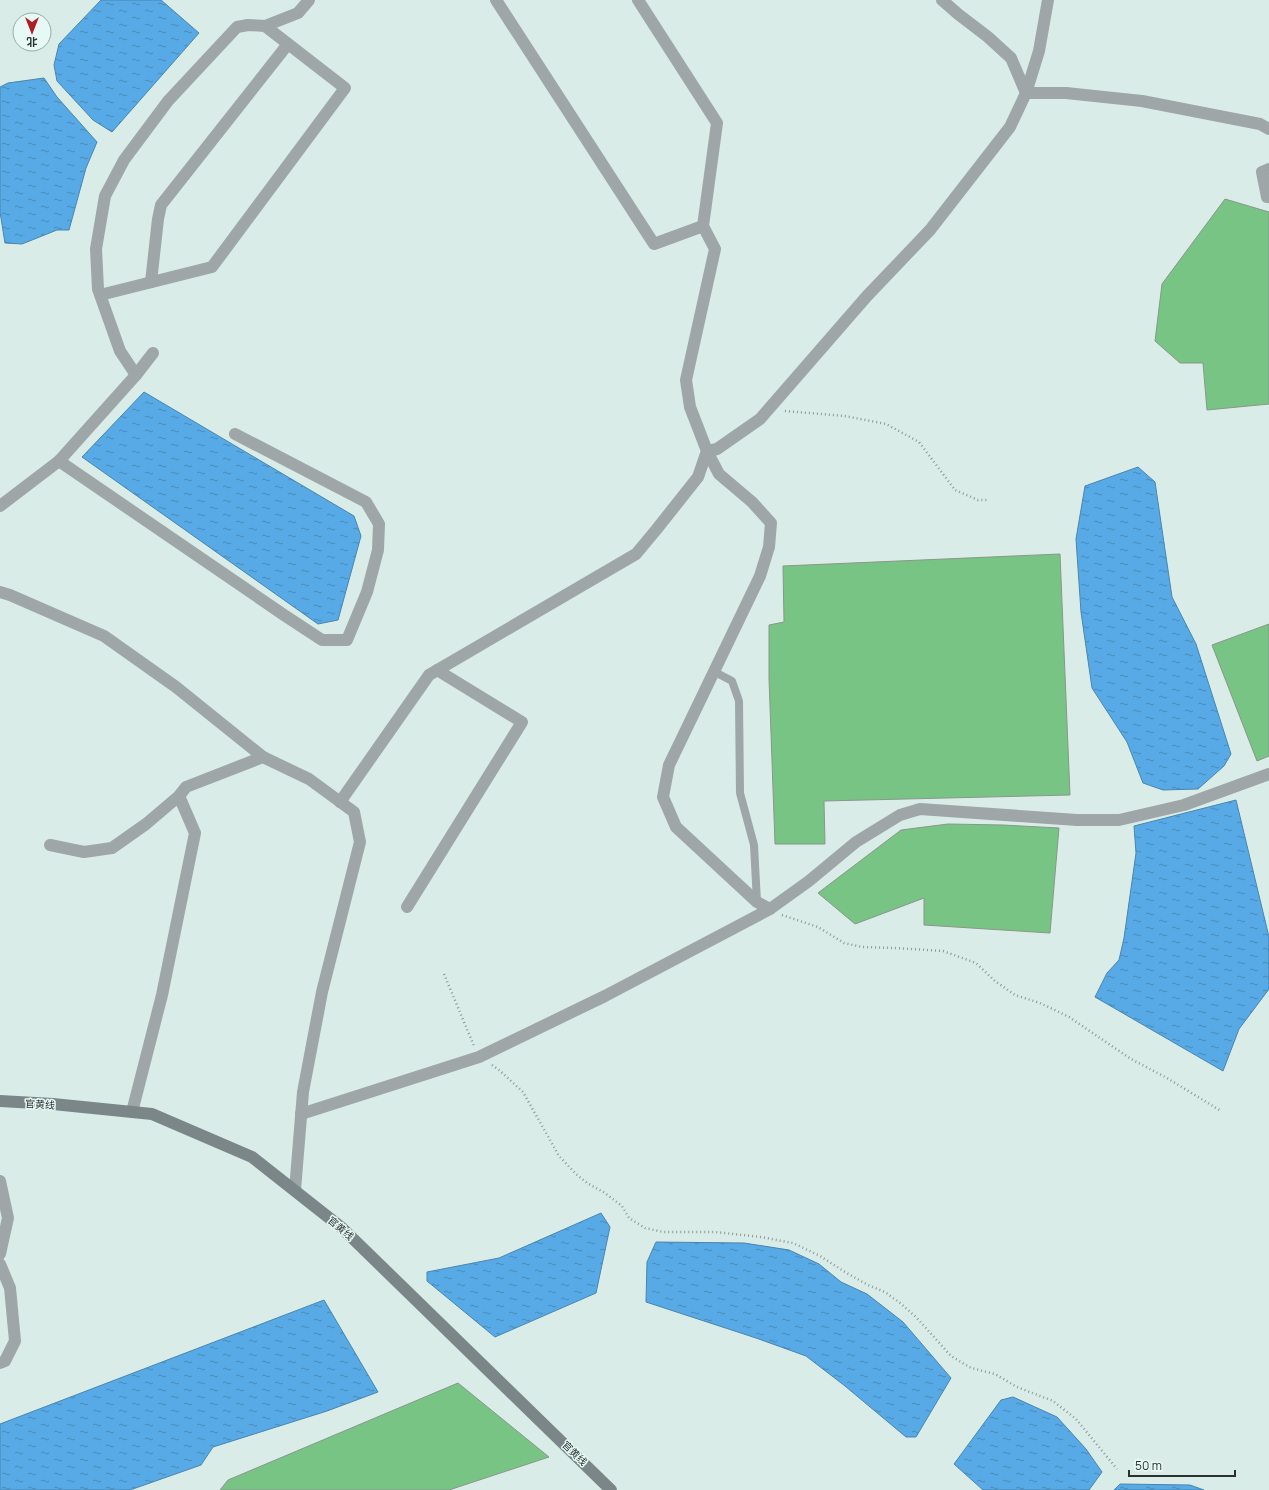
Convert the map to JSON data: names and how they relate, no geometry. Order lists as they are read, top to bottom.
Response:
{
  "streets": {
    "street": ["官黄线"]
  },
  "scale_bar": "50 m",
  "north": "bottom"
}
